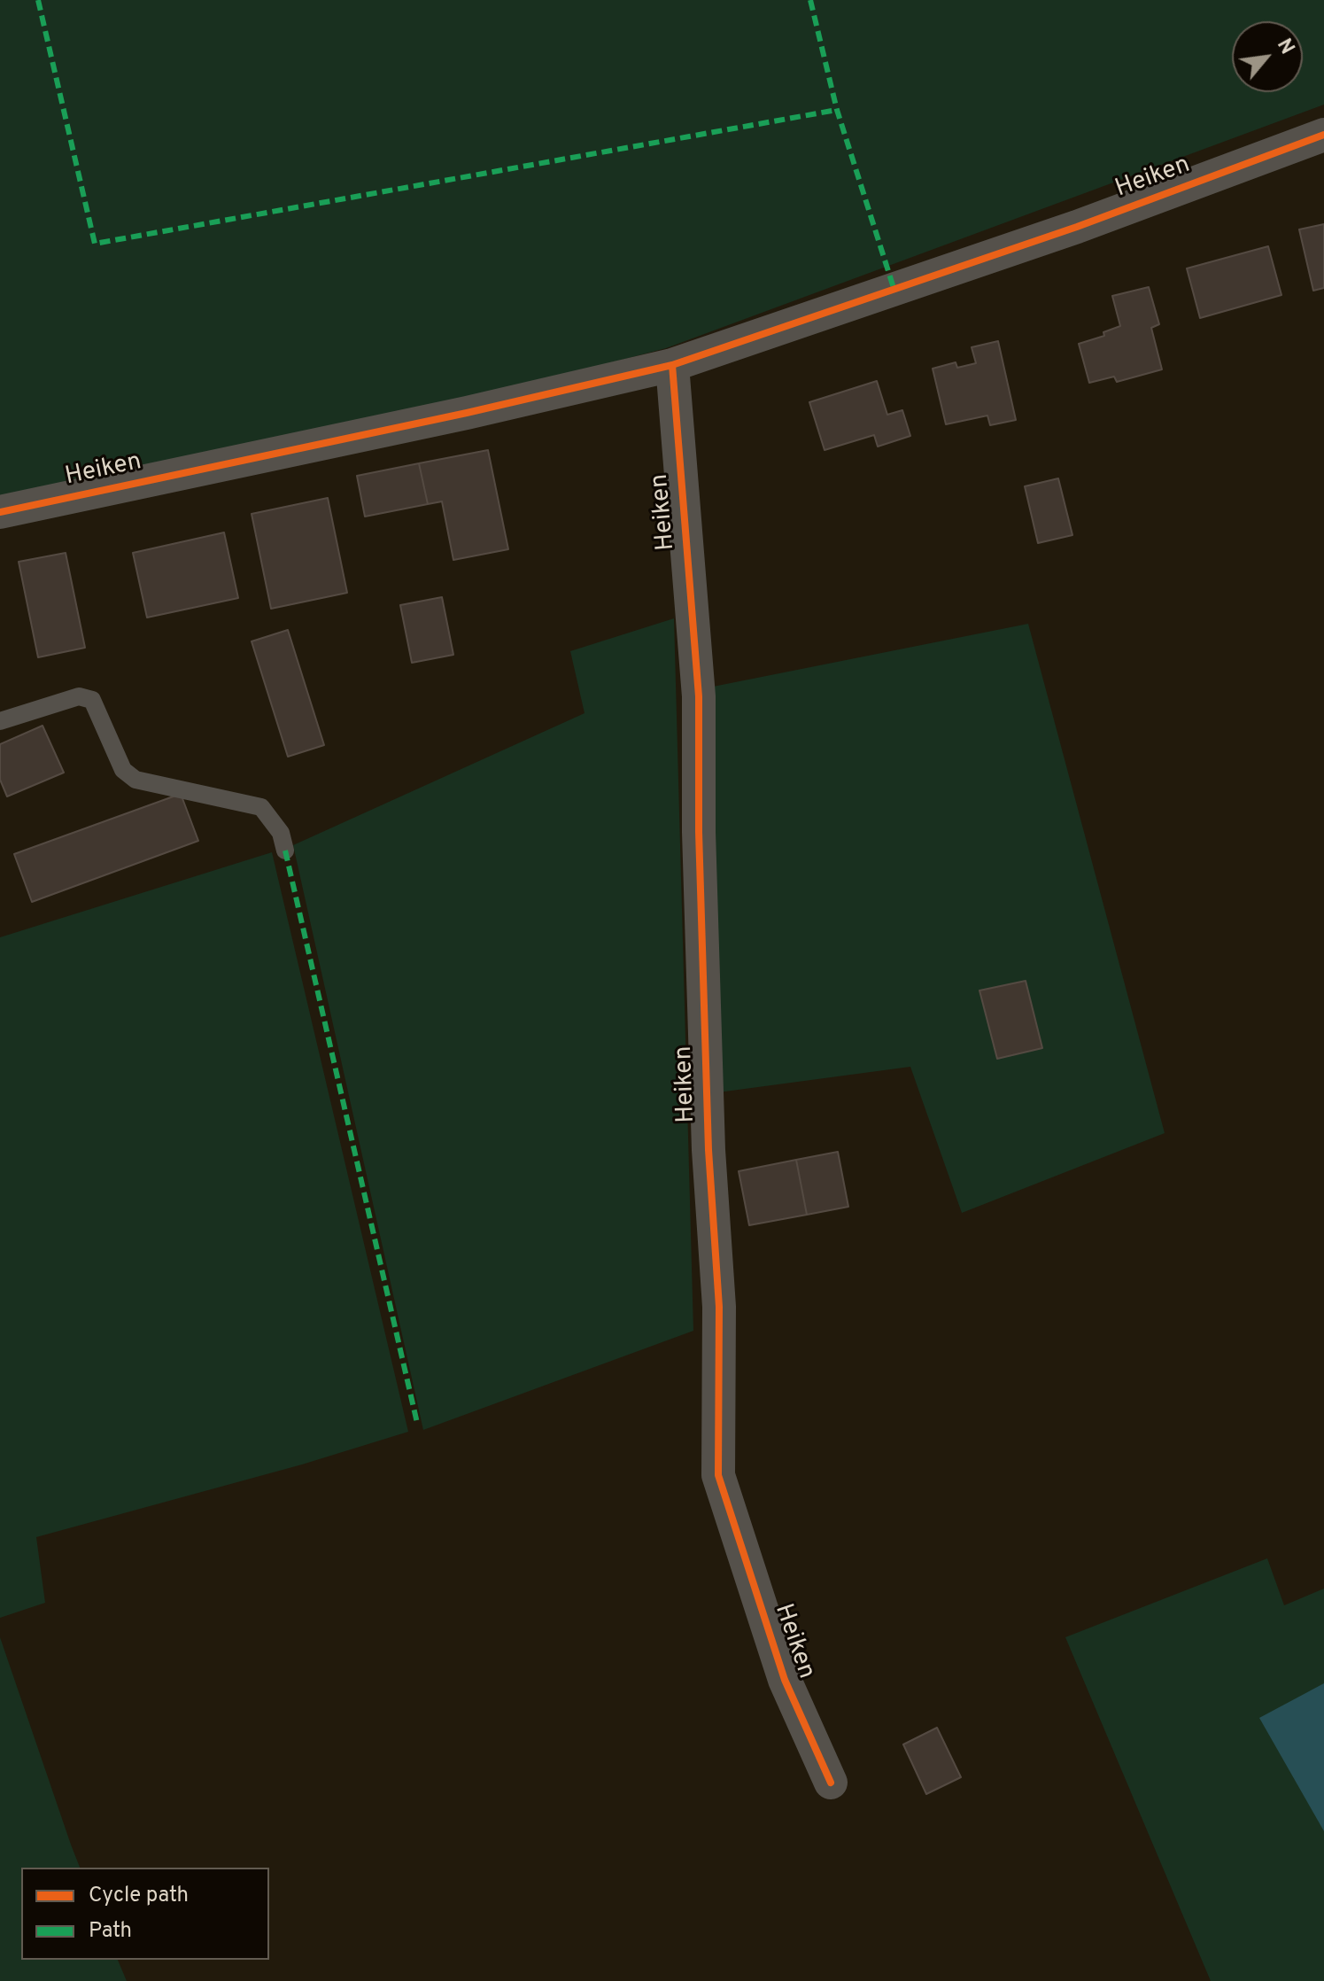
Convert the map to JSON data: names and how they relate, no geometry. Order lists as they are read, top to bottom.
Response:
{
  "streets": {
    "street": ["Heiken"]
  },
  "legend": ["Cycle path", "Path"],
  "north": "top right"
}
